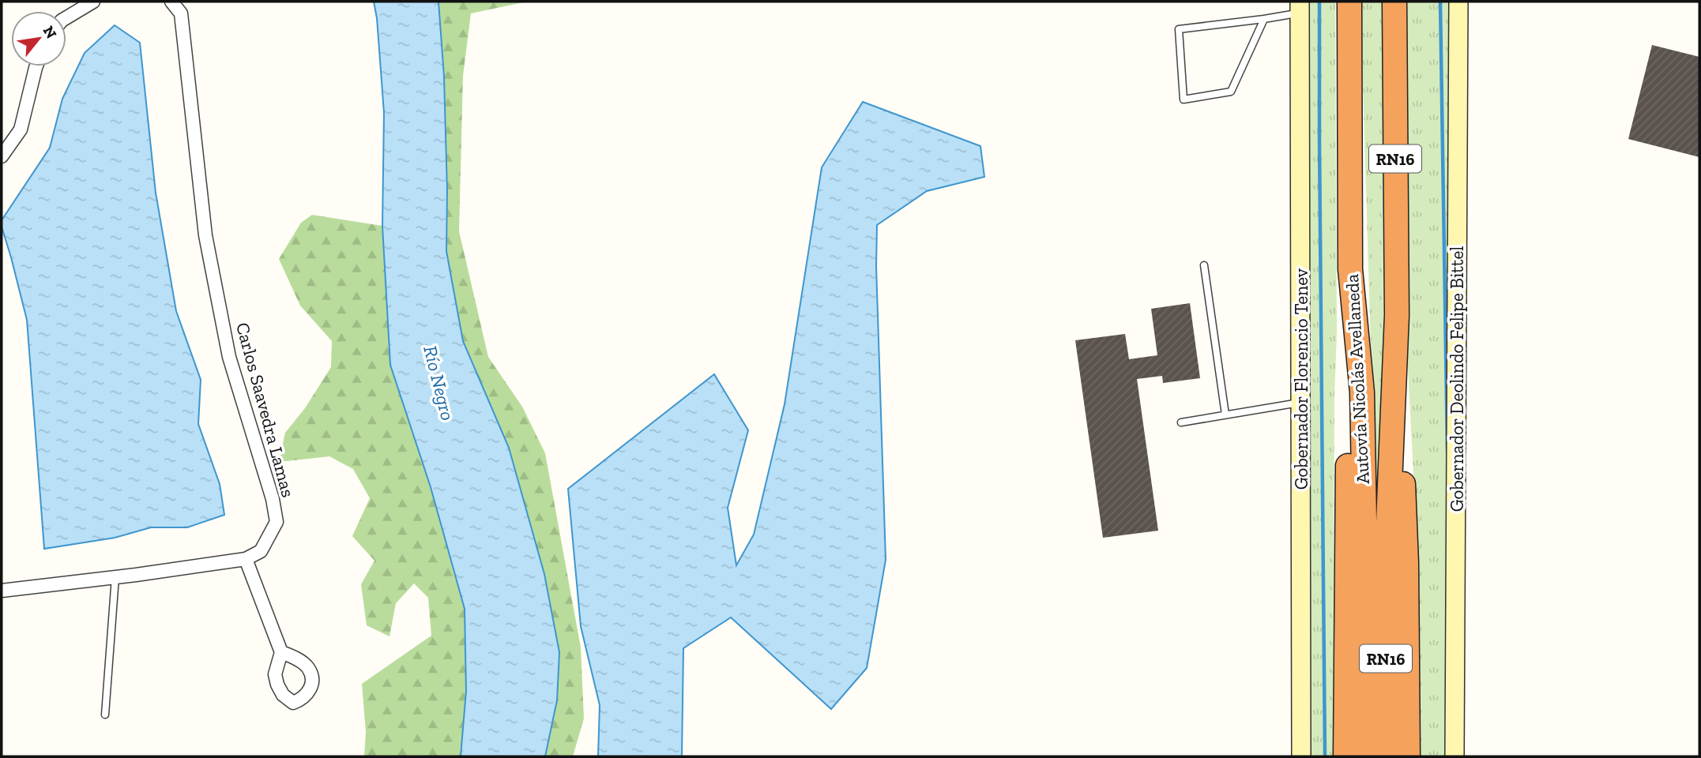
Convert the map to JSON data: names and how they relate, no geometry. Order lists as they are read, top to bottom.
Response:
{
  "streets": {
    "highway": ["RN16", "Autovía Nicolás Avellaneda"],
    "street": ["Gobernador Florencio Tenev", "Gobernador Deolindo Felipe Bittel", "Carlos Saavedra Lamas"]
  },
  "water": ["Río Negro"],
  "north": "top right"
}
